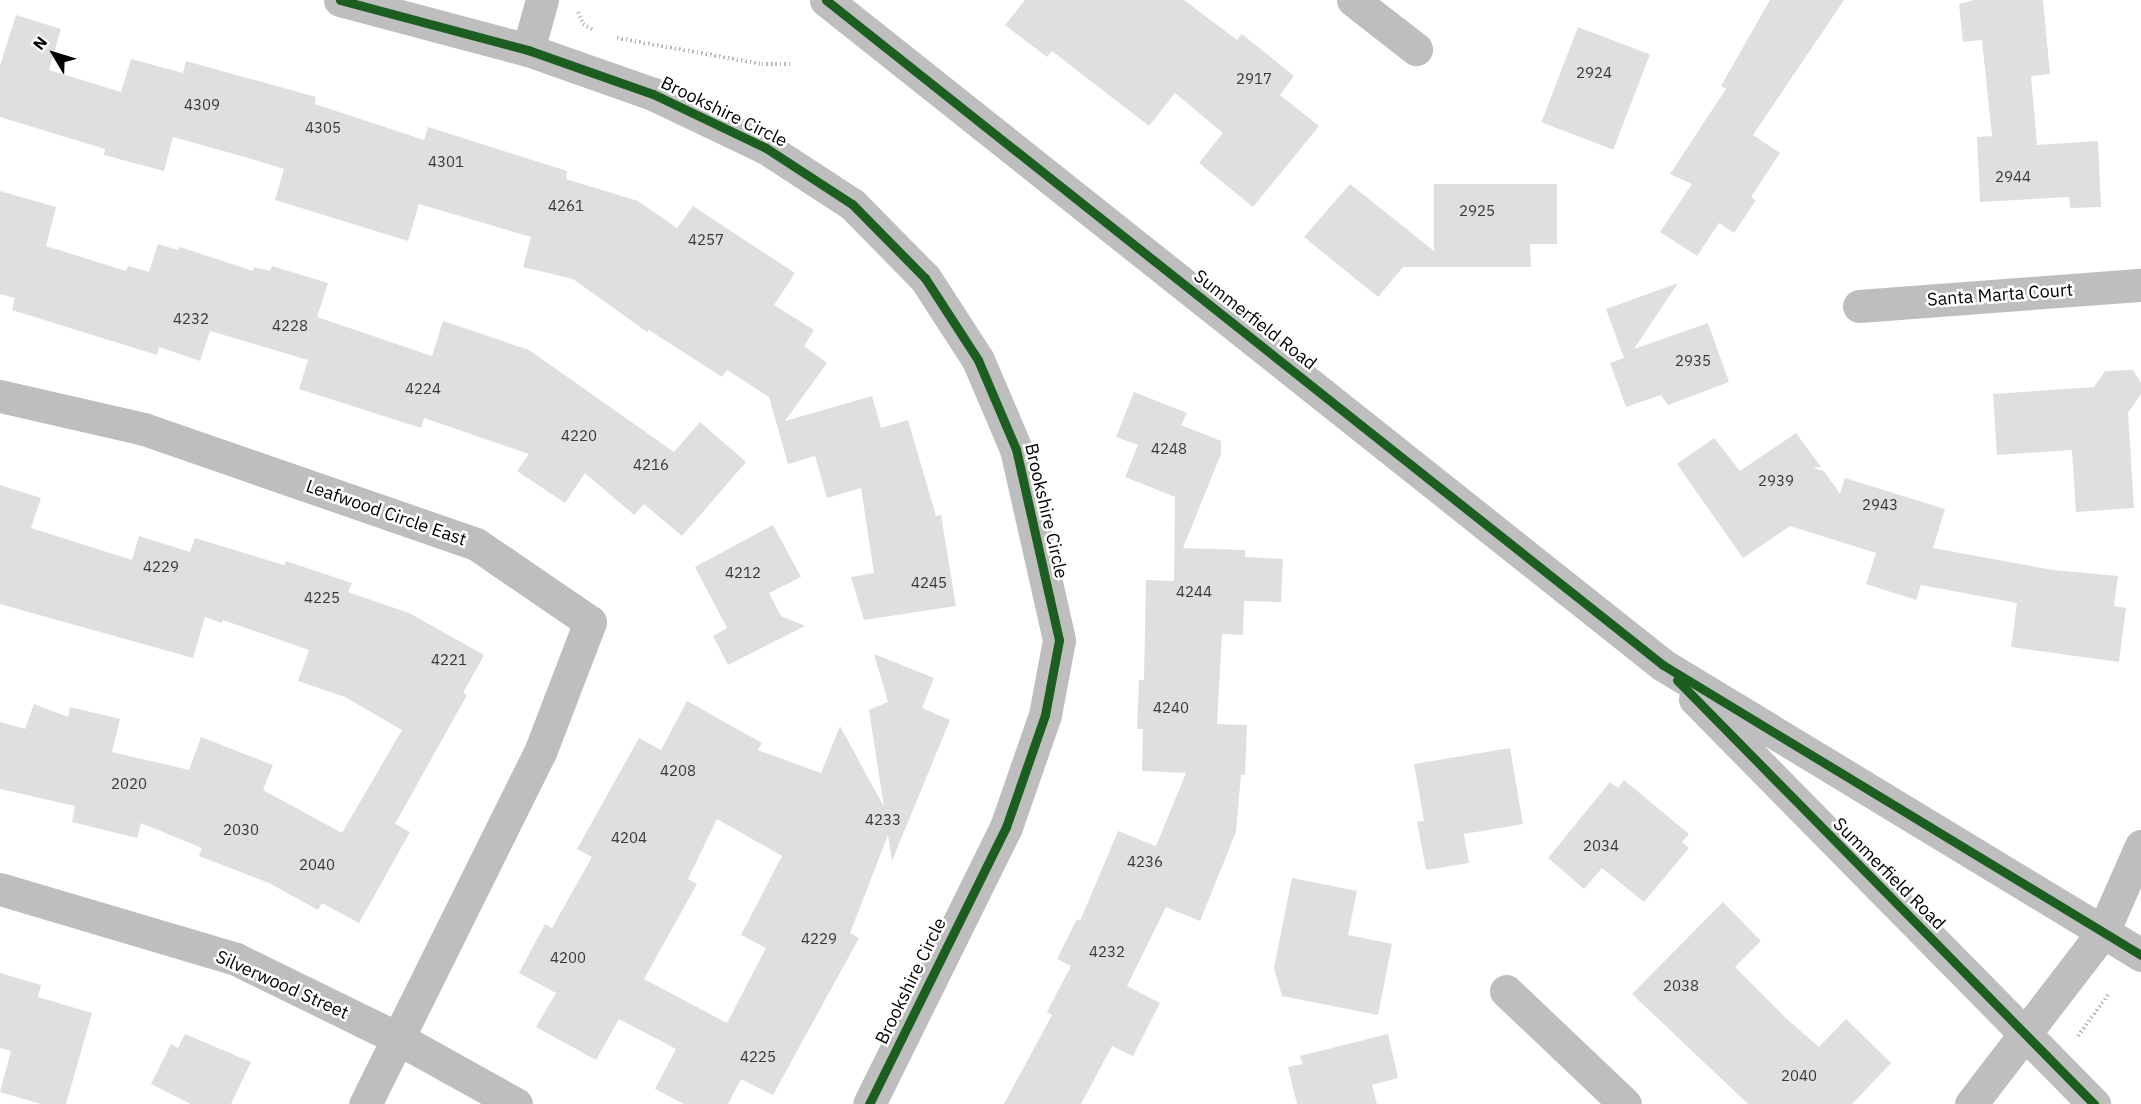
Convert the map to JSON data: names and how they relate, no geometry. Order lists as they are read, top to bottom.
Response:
{
  "streets": {
    "street": [
      "Brookshire Circle",
      "Santa Marta Court",
      "Summerfield Road",
      "Leafwood Circle East",
      "Silverwood Street"
    ]
  },
  "crossings": [
    ["Leafwood Circle East", "Silverwood Street"]
  ],
  "house_numbers": [
    "2924",
    "2917",
    "4309",
    "4305",
    "4301",
    "2944",
    "4261",
    "2925",
    "4257",
    "4232",
    "4228",
    "2935",
    "4224",
    "4220",
    "4248",
    "4216",
    "2939",
    "2943",
    "4229",
    "4212",
    "4245",
    "4244",
    "4225",
    "4221",
    "4240",
    "4208",
    "2020",
    "4233",
    "2030",
    "4204",
    "2034",
    "4236",
    "2040",
    "4229",
    "4232",
    "4200",
    "2038",
    "4225",
    "2040"
  ],
  "north": "top left"
}
